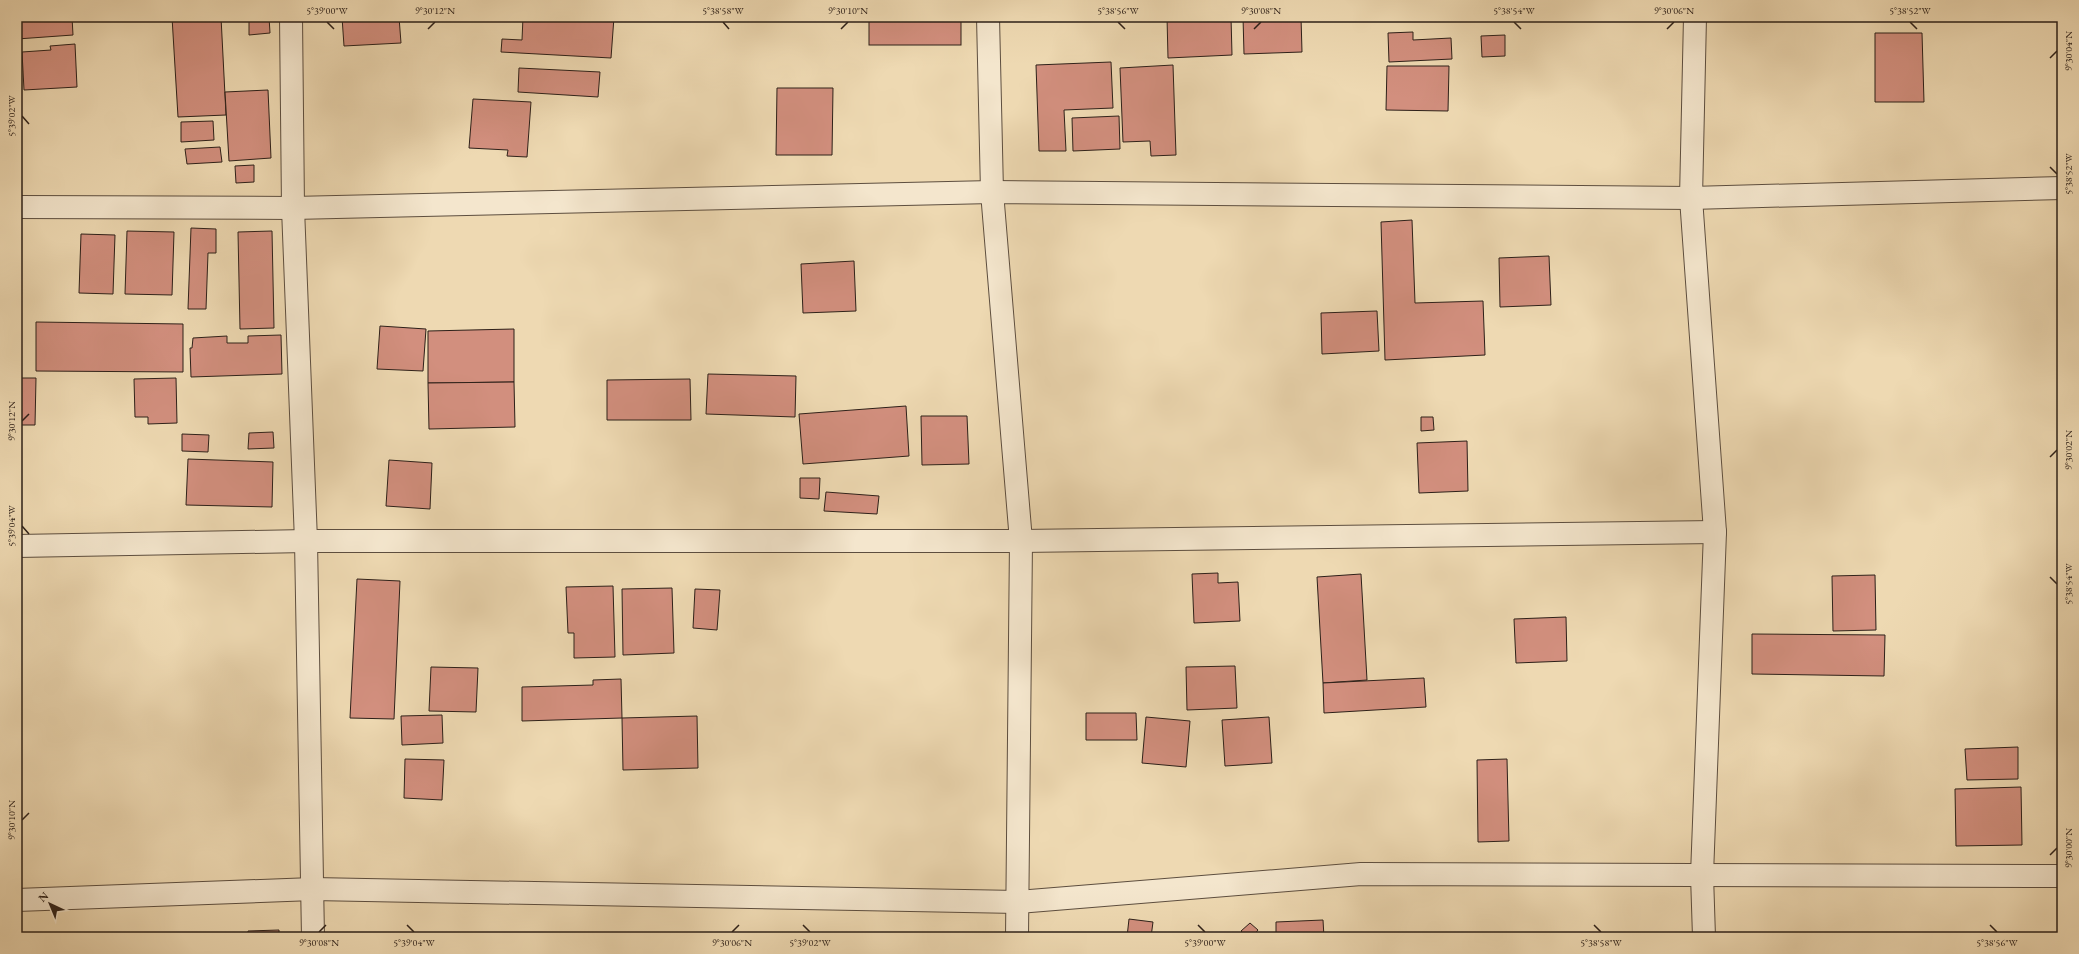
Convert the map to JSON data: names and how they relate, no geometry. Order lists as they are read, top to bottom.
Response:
{
  "north": "top left",
  "coordinates": [
    "5°39'00\"W",
    "9°30'12\"N",
    "5°38'58\"W",
    "9°30'10\"N",
    "5°38'56\"W",
    "9°30'08\"N",
    "5°38'54\"W",
    "9°30'06\"N",
    "5°38'52\"W",
    "9°30'04\"N",
    "5°39'02\"W",
    "9°30'02\"N",
    "5°39'04\"W",
    "9°30'00\"N"
  ]
}
